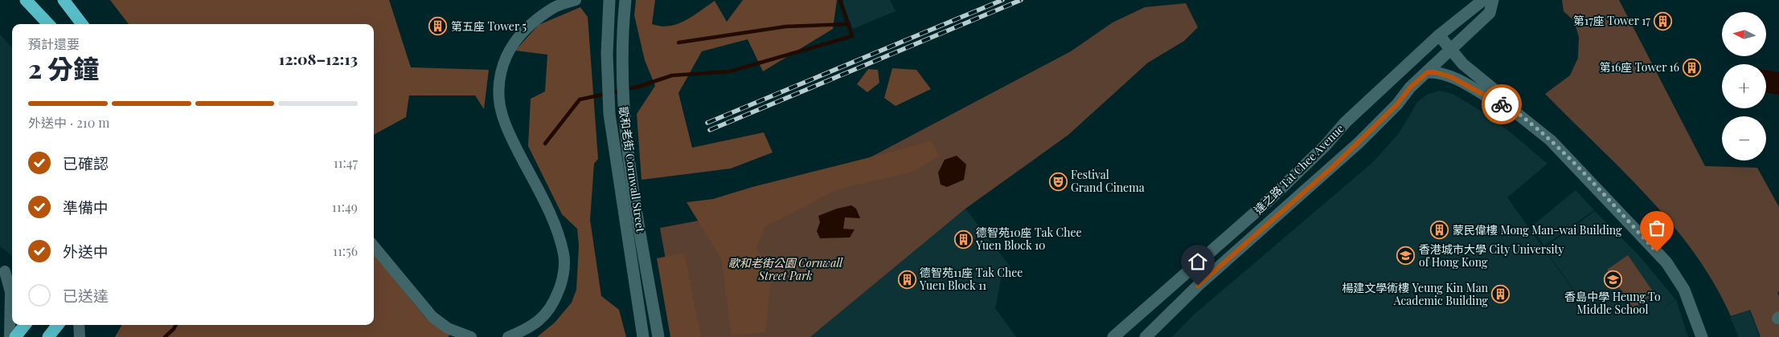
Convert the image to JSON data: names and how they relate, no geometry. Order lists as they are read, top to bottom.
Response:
{
  "streets": {
    "main road": ["歌和老街 Cornwall Street", "達之路 Tat Chee Avenue"]
  },
  "parks": ["歌和老街公園 Cornwall Street Park"],
  "places": {
    "building": [
      "第17座 Tower 17",
      "第五座 Tower 5",
      "第16座 Tower 16",
      "蒙民偉樓 Mong Man-wai Building",
      "德智苑10座 Tak Chee Yuen Block 10",
      "德智苑11座 Tak Chee Yuen Block 11",
      "楊建文學術樓 Yeung Kin Man Academic Building"
    ],
    "theatre": ["Festival Grand Cinema"],
    "school or university": ["香港城市大學 City University of Hong Kong", "香島中學 Heung To Middle School"]
  },
  "north": "left",
  "page": {
    "map_buttons": ["+", "−"],
    "heading": ["2 分鐘", "預計還要", "12:08–12:13"],
    "bar": "外送中 · 210 m",
    "list": [
      ["已確認", "11:47"],
      ["準備中", "11:49"],
      ["外送中", "11:56"],
      "已送達"
    ]
  }
}
